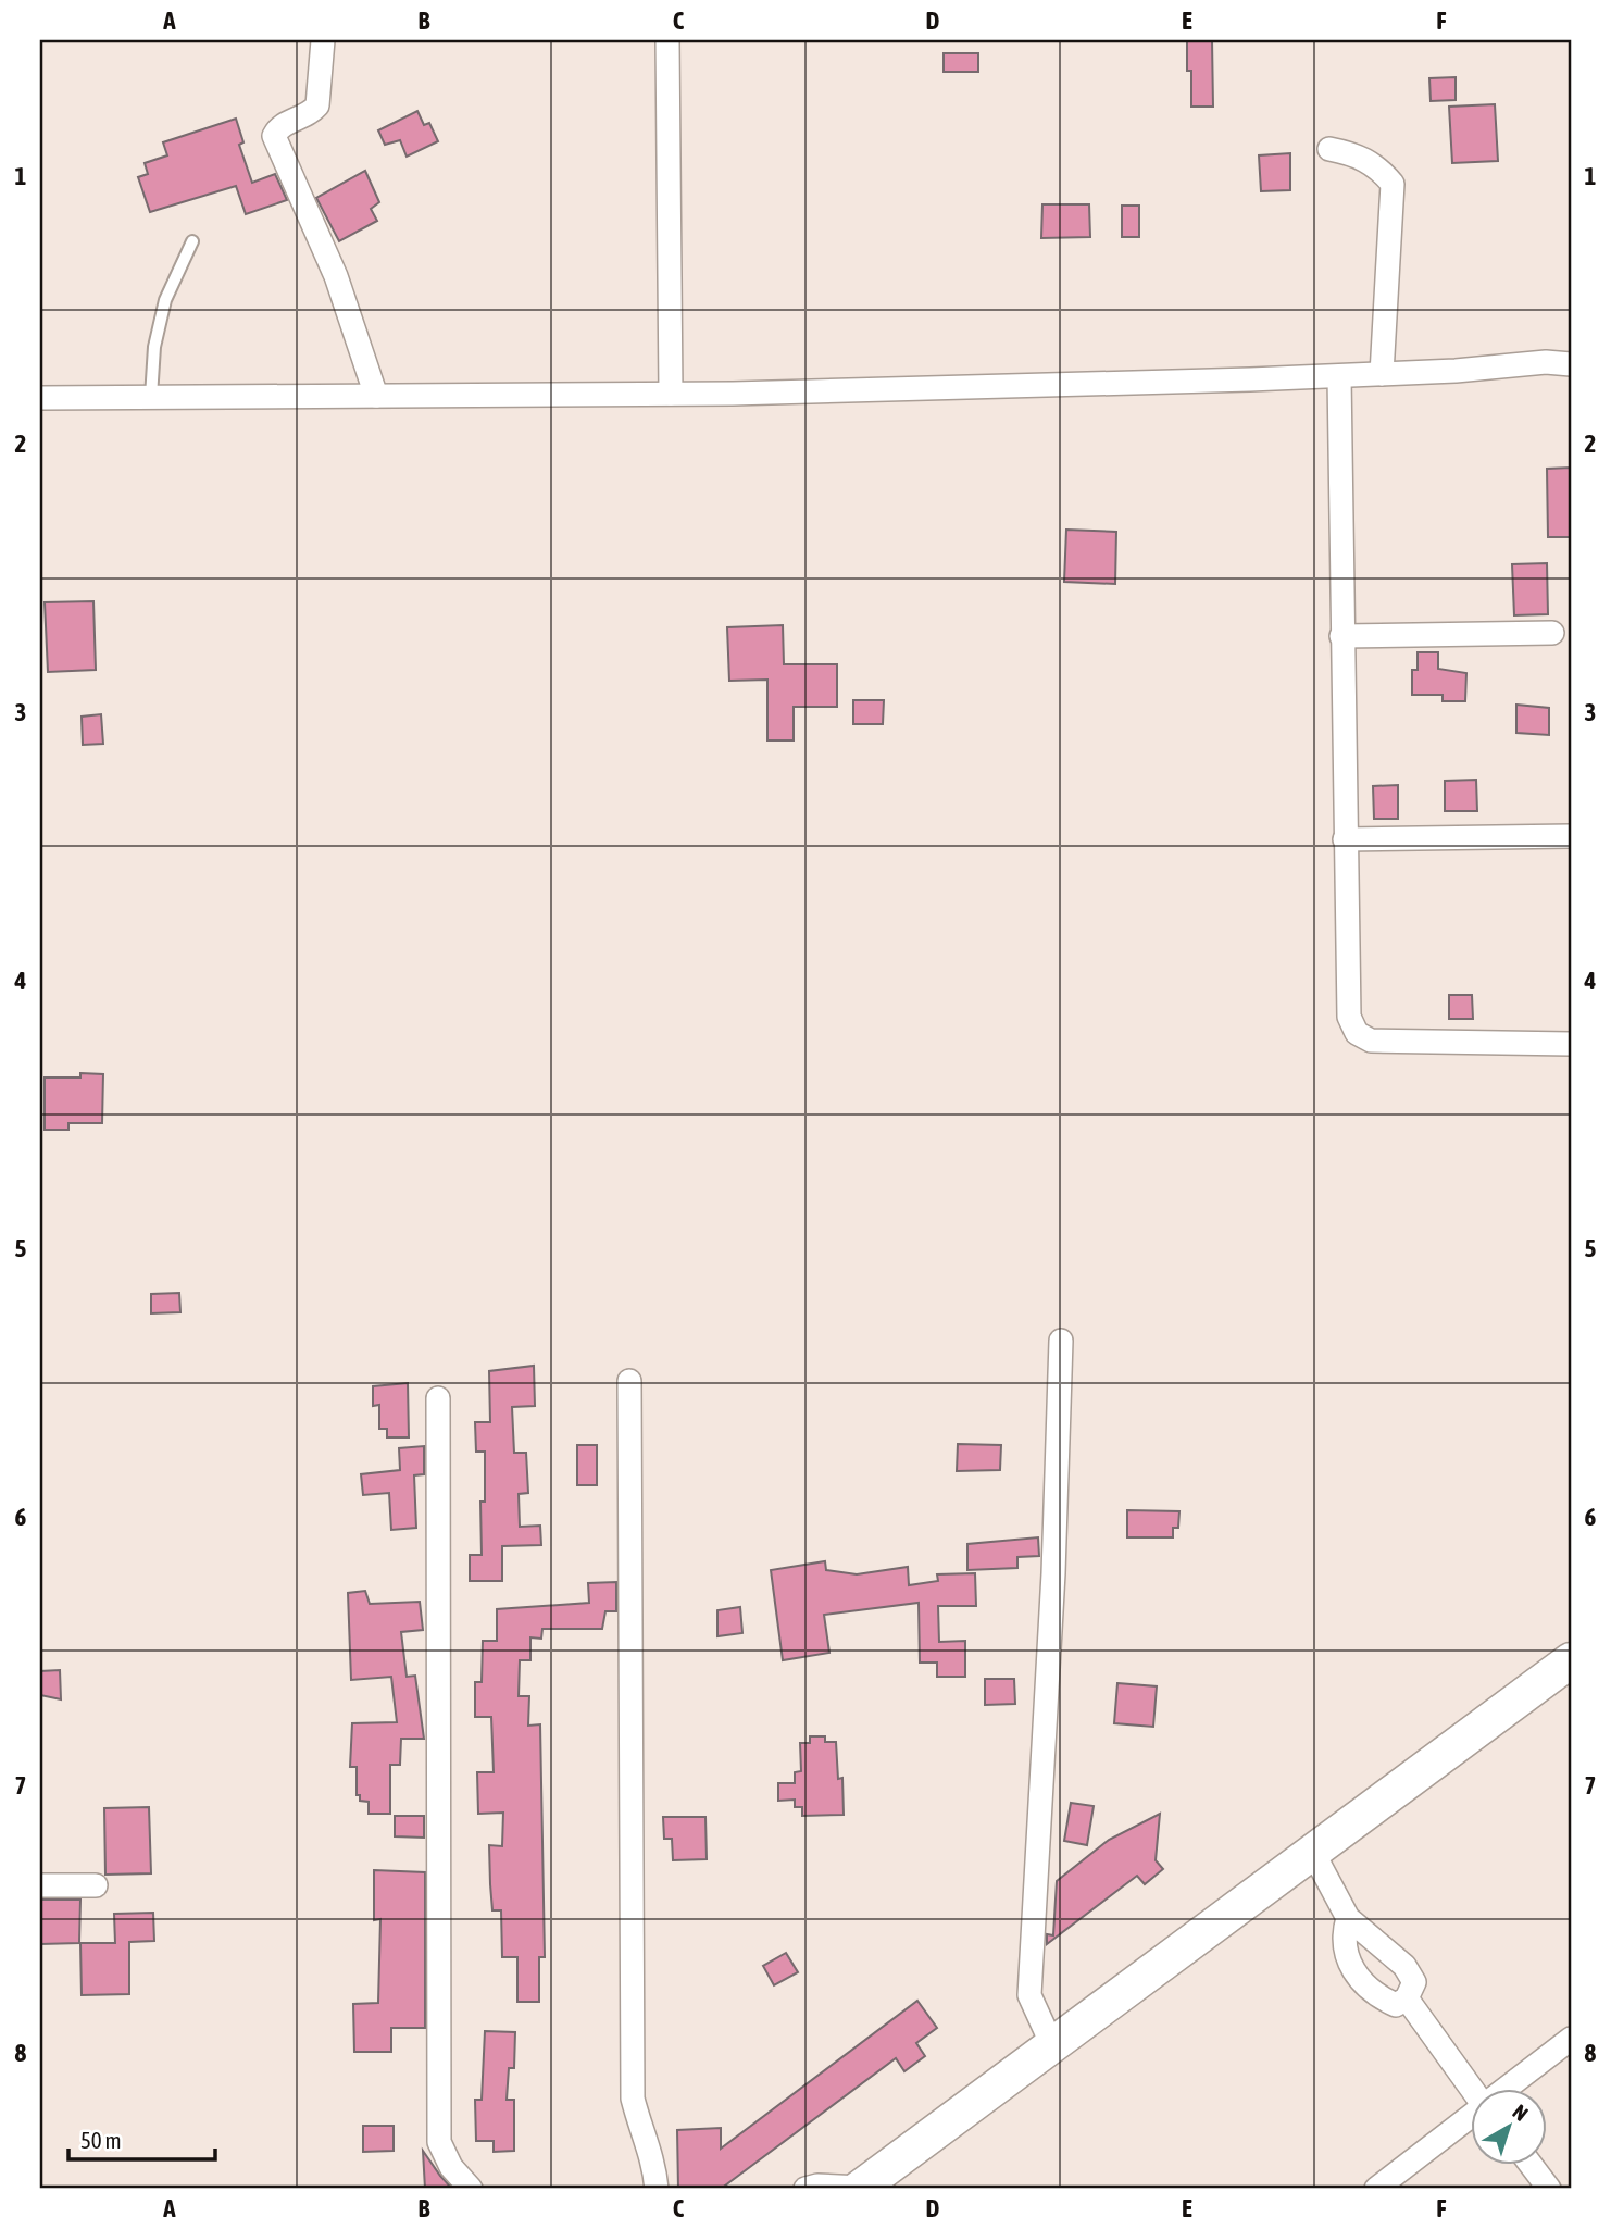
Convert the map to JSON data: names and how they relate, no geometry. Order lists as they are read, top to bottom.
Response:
{
  "scale_bar": "50 m",
  "north": "top right",
  "grid": {
    "columns": [
      "A",
      "B",
      "C",
      "D",
      "E",
      "F"
    ],
    "rows": [
      "1",
      "2",
      "3",
      "4",
      "5",
      "6",
      "7",
      "8"
    ]
  }
}
